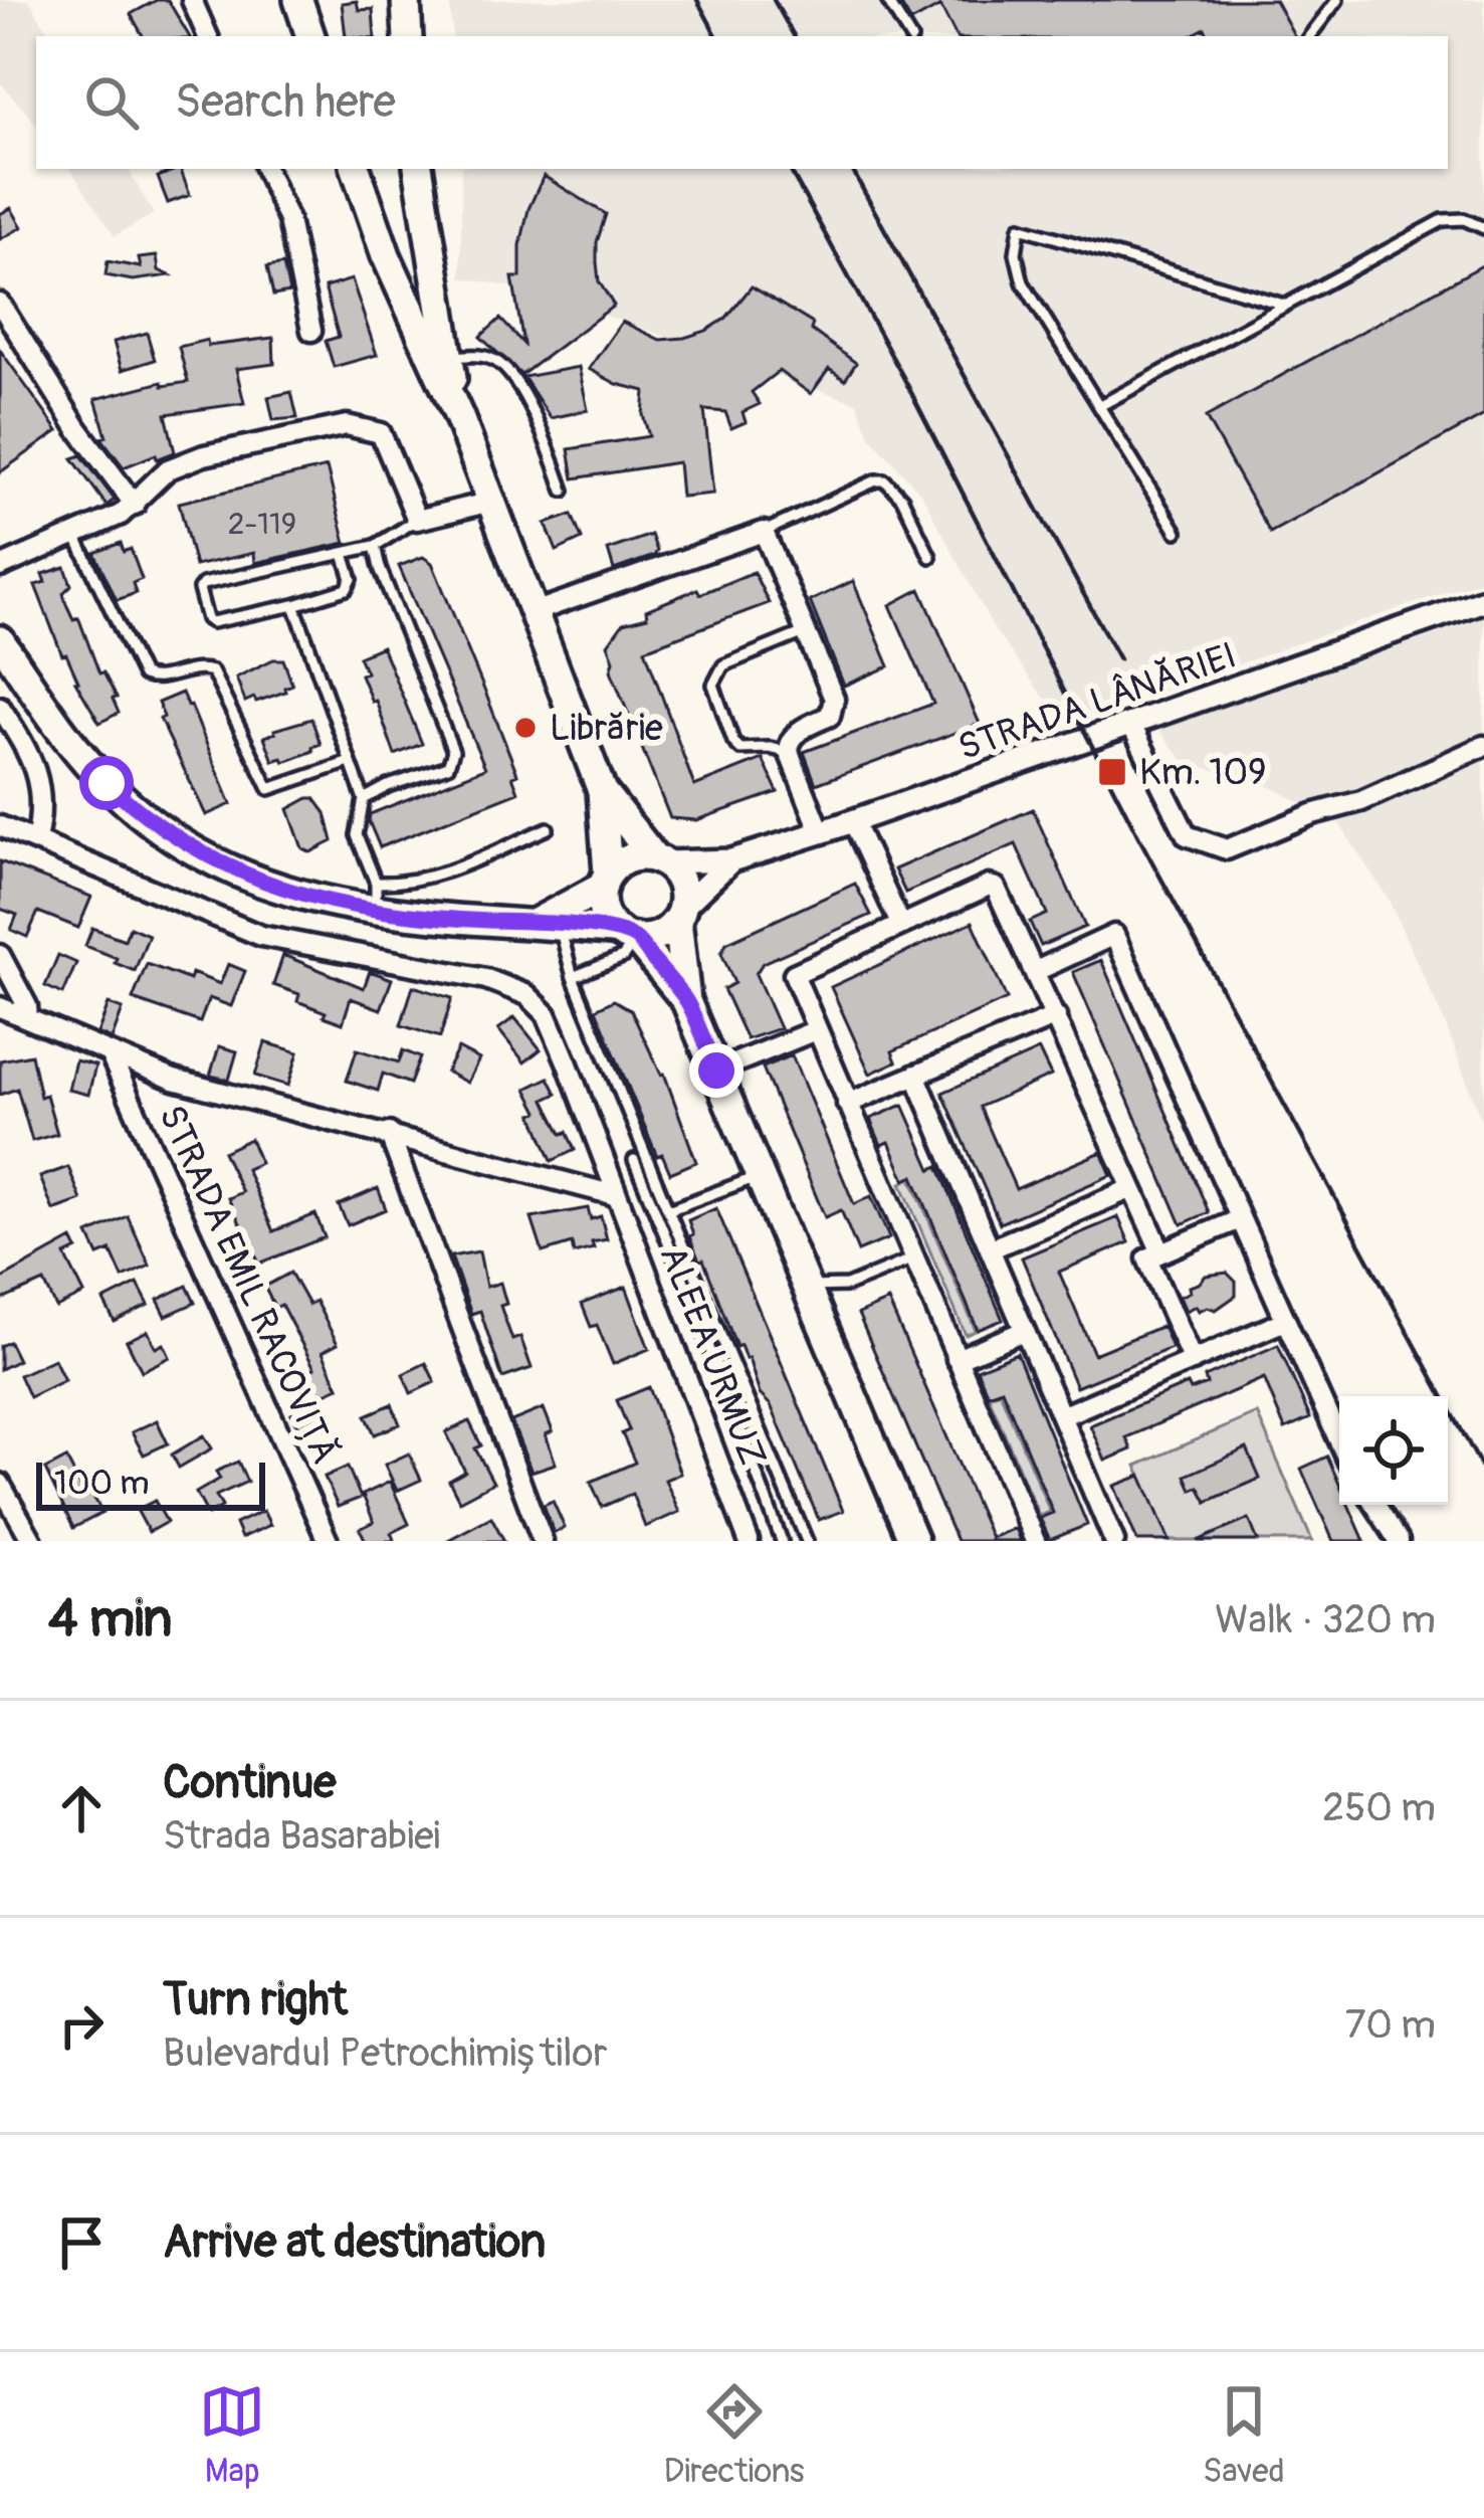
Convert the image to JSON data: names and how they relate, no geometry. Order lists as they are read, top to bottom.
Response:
{
  "streets": {
    "street": ["STRADA LÂNĂRIEI", "STRADA EMIL RACOVIȚĂ", "ALEEA URMUZ"]
  },
  "places": {
    "other": ["Librărie"],
    "transit": ["Km. 109"]
  },
  "house_numbers": ["2-119"],
  "scale_bar": "100 m",
  "page": {
    "search": "Search here",
    "scale": "100 m",
    "heading": ["4 min", "Walk · 320 m"],
    "list": [
      ["Continue", "Strada Basarabiei", "250 m"],
      ["Turn right", "Bulevardul Petrochimiștilor", "70 m"],
      "Arrive at destination"
    ],
    "nav": ["Map", "Directions", "Saved"]
  }
}
